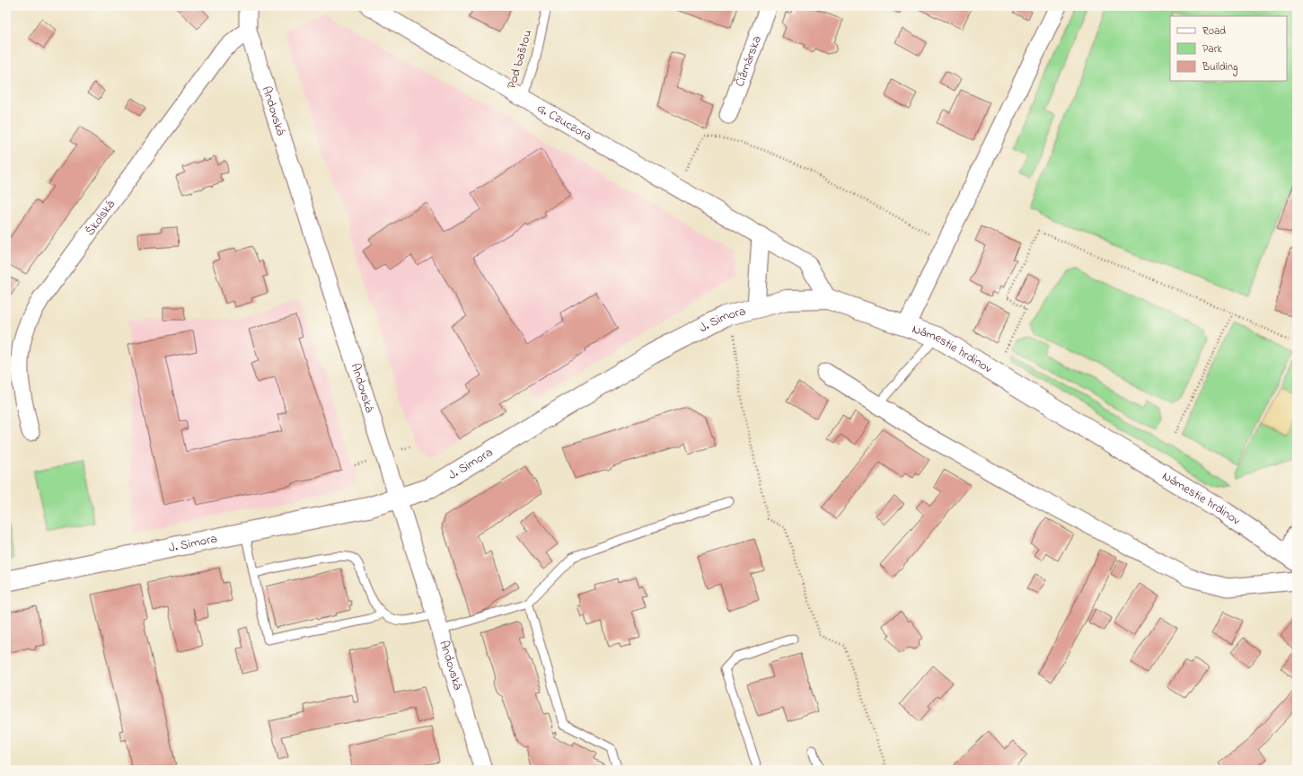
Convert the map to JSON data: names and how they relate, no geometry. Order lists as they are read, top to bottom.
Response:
{
  "streets": {
    "main road": ["J. Simora", "Námestie hrdinov"],
    "street": [
      "Čižmárska",
      "Andovská",
      "G. Czuczora",
      "Školská"
    ],
    "lane": ["Pod baštou"]
  },
  "crossings": [
    ["Pod baštou", "G. Czuczora"],
    ["Andovská", "Školská"],
    ["Andovská", "J. Simora"],
    ["G. Czuczora", "J. Simora"],
    ["J. Simora", "Námestie hrdinov"]
  ],
  "legend": ["Road", "Park", "Building"]
}
